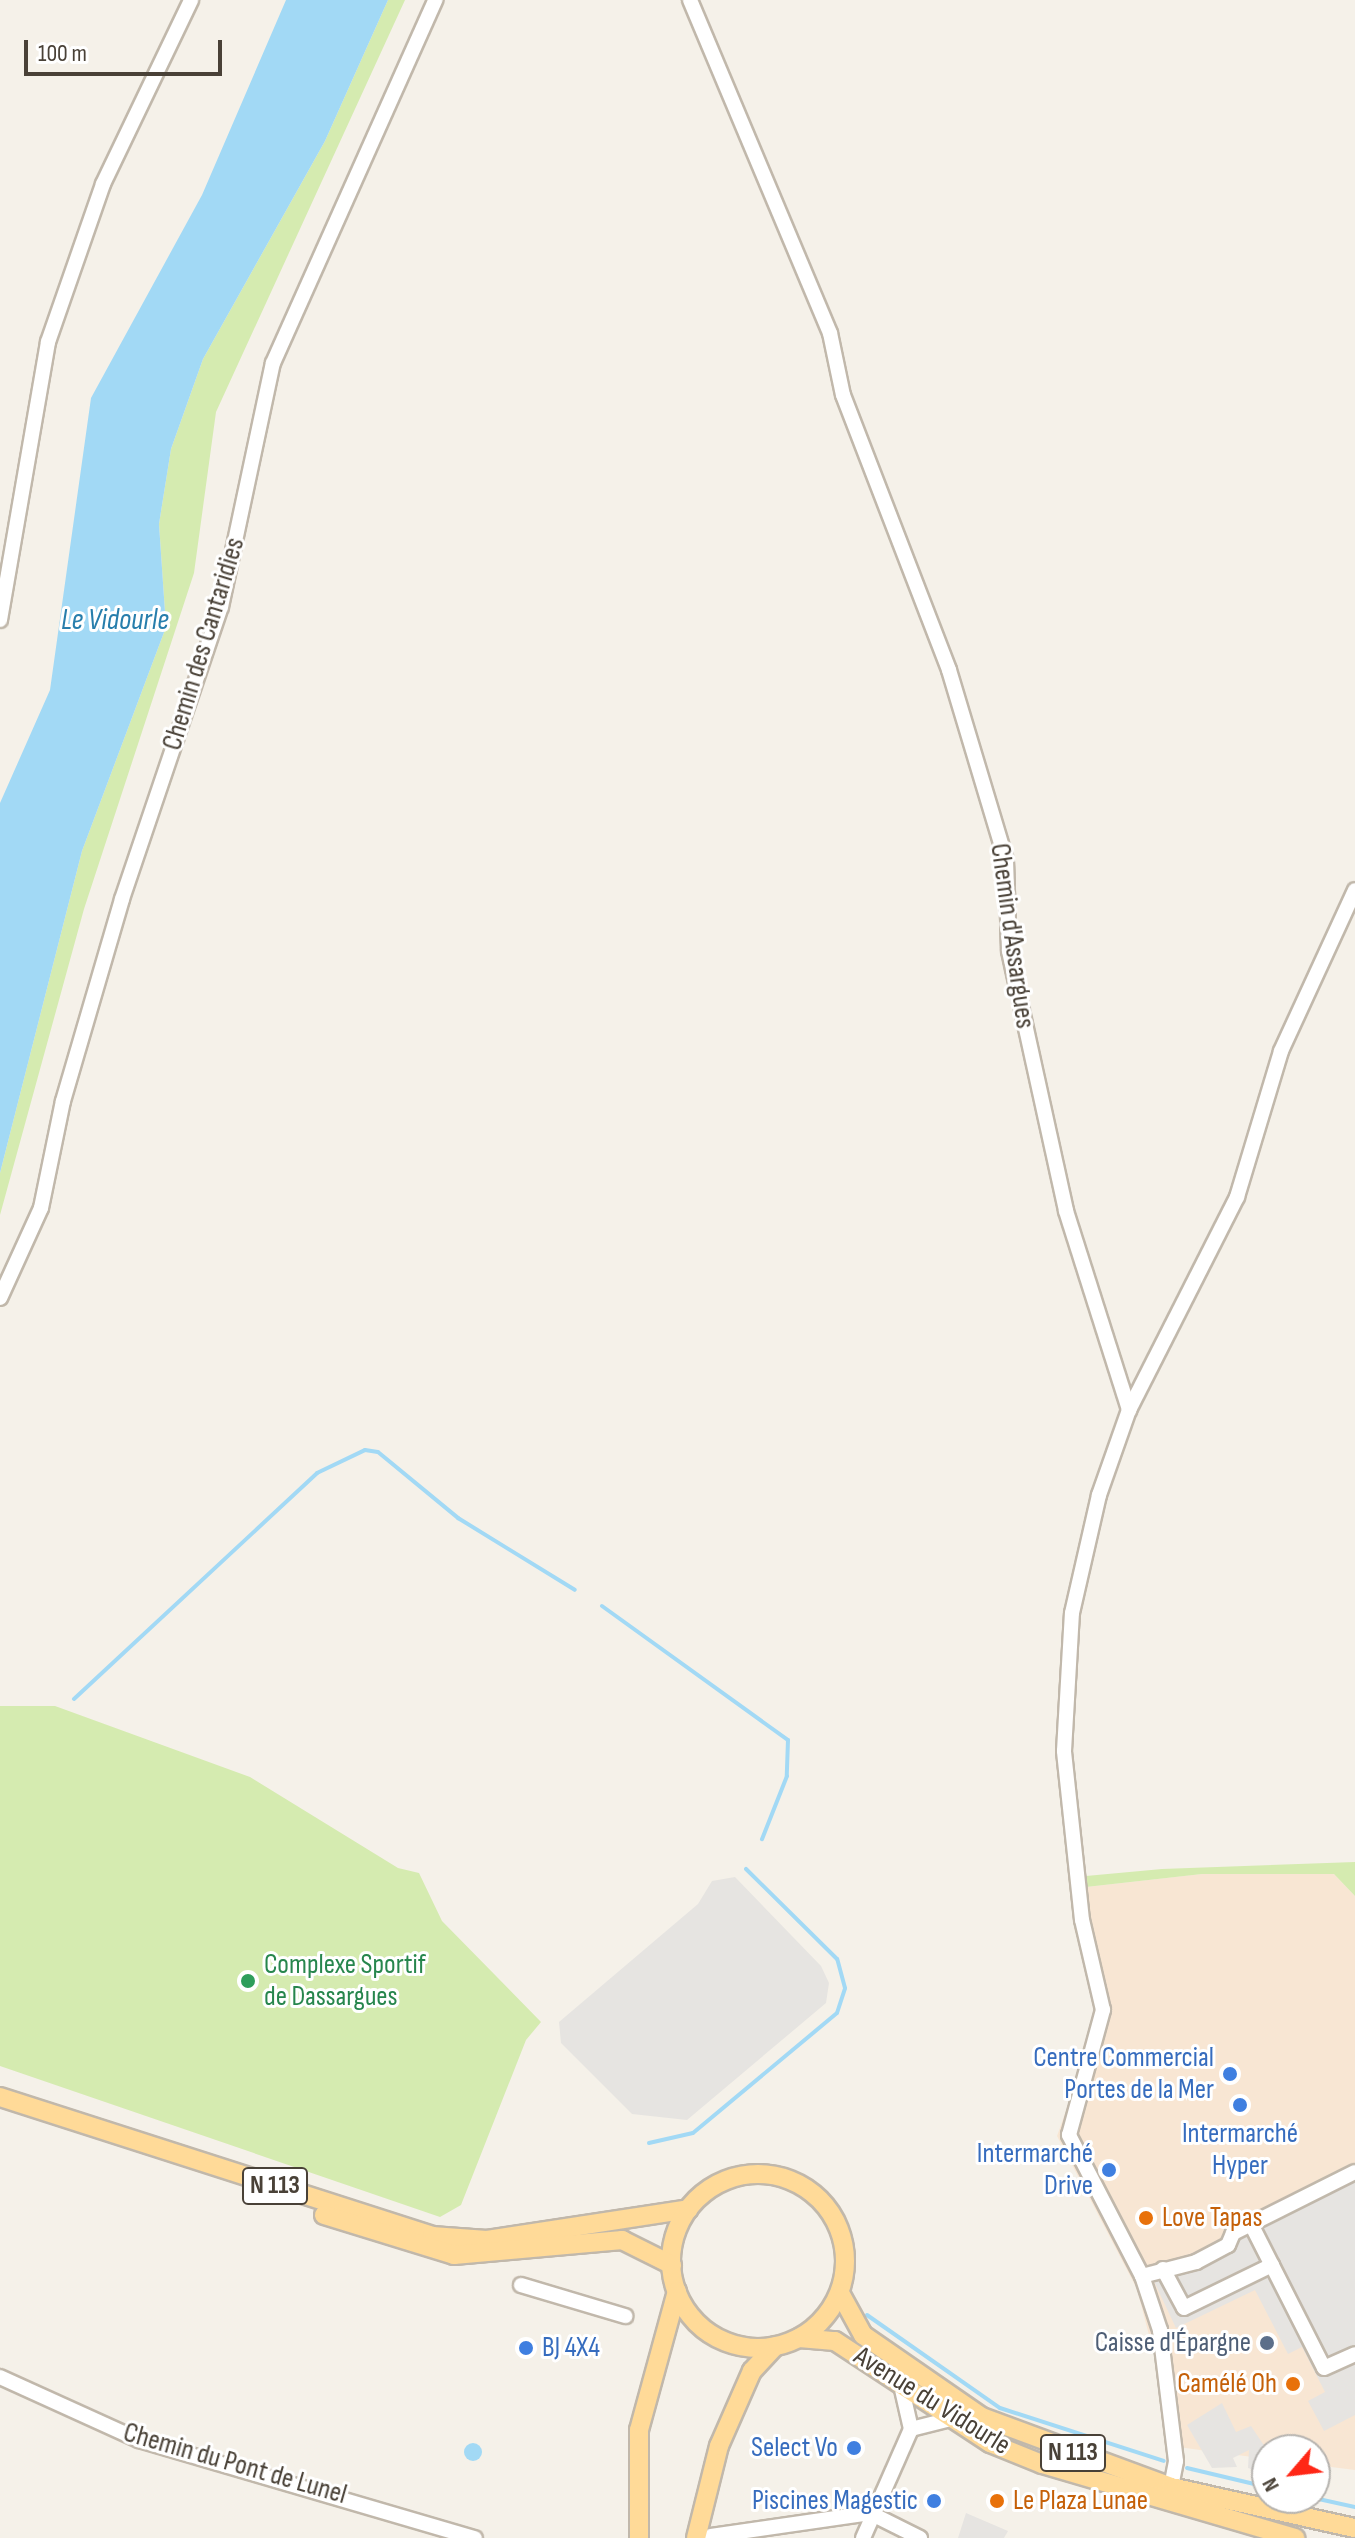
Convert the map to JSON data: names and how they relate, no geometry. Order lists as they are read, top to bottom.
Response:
{
  "streets": {
    "main road": ["N 113", "Avenue du Vidourle"],
    "street": ["Chemin des Cantaridies", "Chemin d'Assargues", "Chemin du Pont de Lunel"]
  },
  "crossings": [
    ["N 113", "Avenue du Vidourle"]
  ],
  "water": ["Le Vidourle"],
  "places": [
    "Complexe Sportif de Dassargues",
    "Centre Commercial Portes de la Mer",
    "Intermarché Hyper",
    "Intermarché Drive",
    "Love Tapas",
    "Caisse d'Épargne",
    "BJ 4X4",
    "Camélé Oh",
    "Select Vo",
    "Piscines Magestic",
    "Le Plaza Lunae"
  ],
  "scale_bar": "100 m",
  "north": "bottom left"
}
